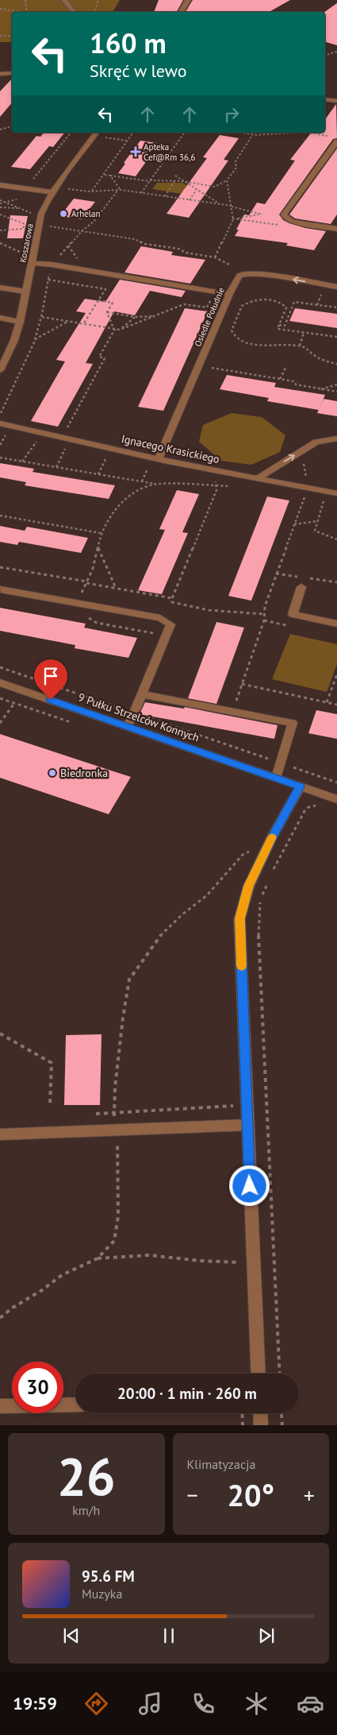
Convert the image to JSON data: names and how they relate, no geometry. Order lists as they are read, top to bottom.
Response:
{
  "streets": {
    "street": [
      "Koszarowa",
      "Osiedle Południe",
      "Ignacego Krasickiego",
      "9 Pułku Strzelców Konnych"
    ]
  },
  "crossings": [
    ["Osiedle Południe", "Ignacego Krasickiego"]
  ],
  "one_way": ["Osiedle Południe"],
  "places": {
    "health": ["Apteka Cef@Rm 36,6"],
    "other": ["Arhelan", "Biedronka"]
  },
  "page": {
    "turn": ["160 m", "Skręć w lewo"],
    "limit": "30",
    "trip": "20:00 · 1 min · 260 m",
    "tile": [
      ["26", "km/h"],
      "Klimatyzacja"
    ],
    "heat": ["−", "20°", "+"],
    "song": ["95.6 FM", "Muzyka"],
    "tabs": "19:59"
  }
}
